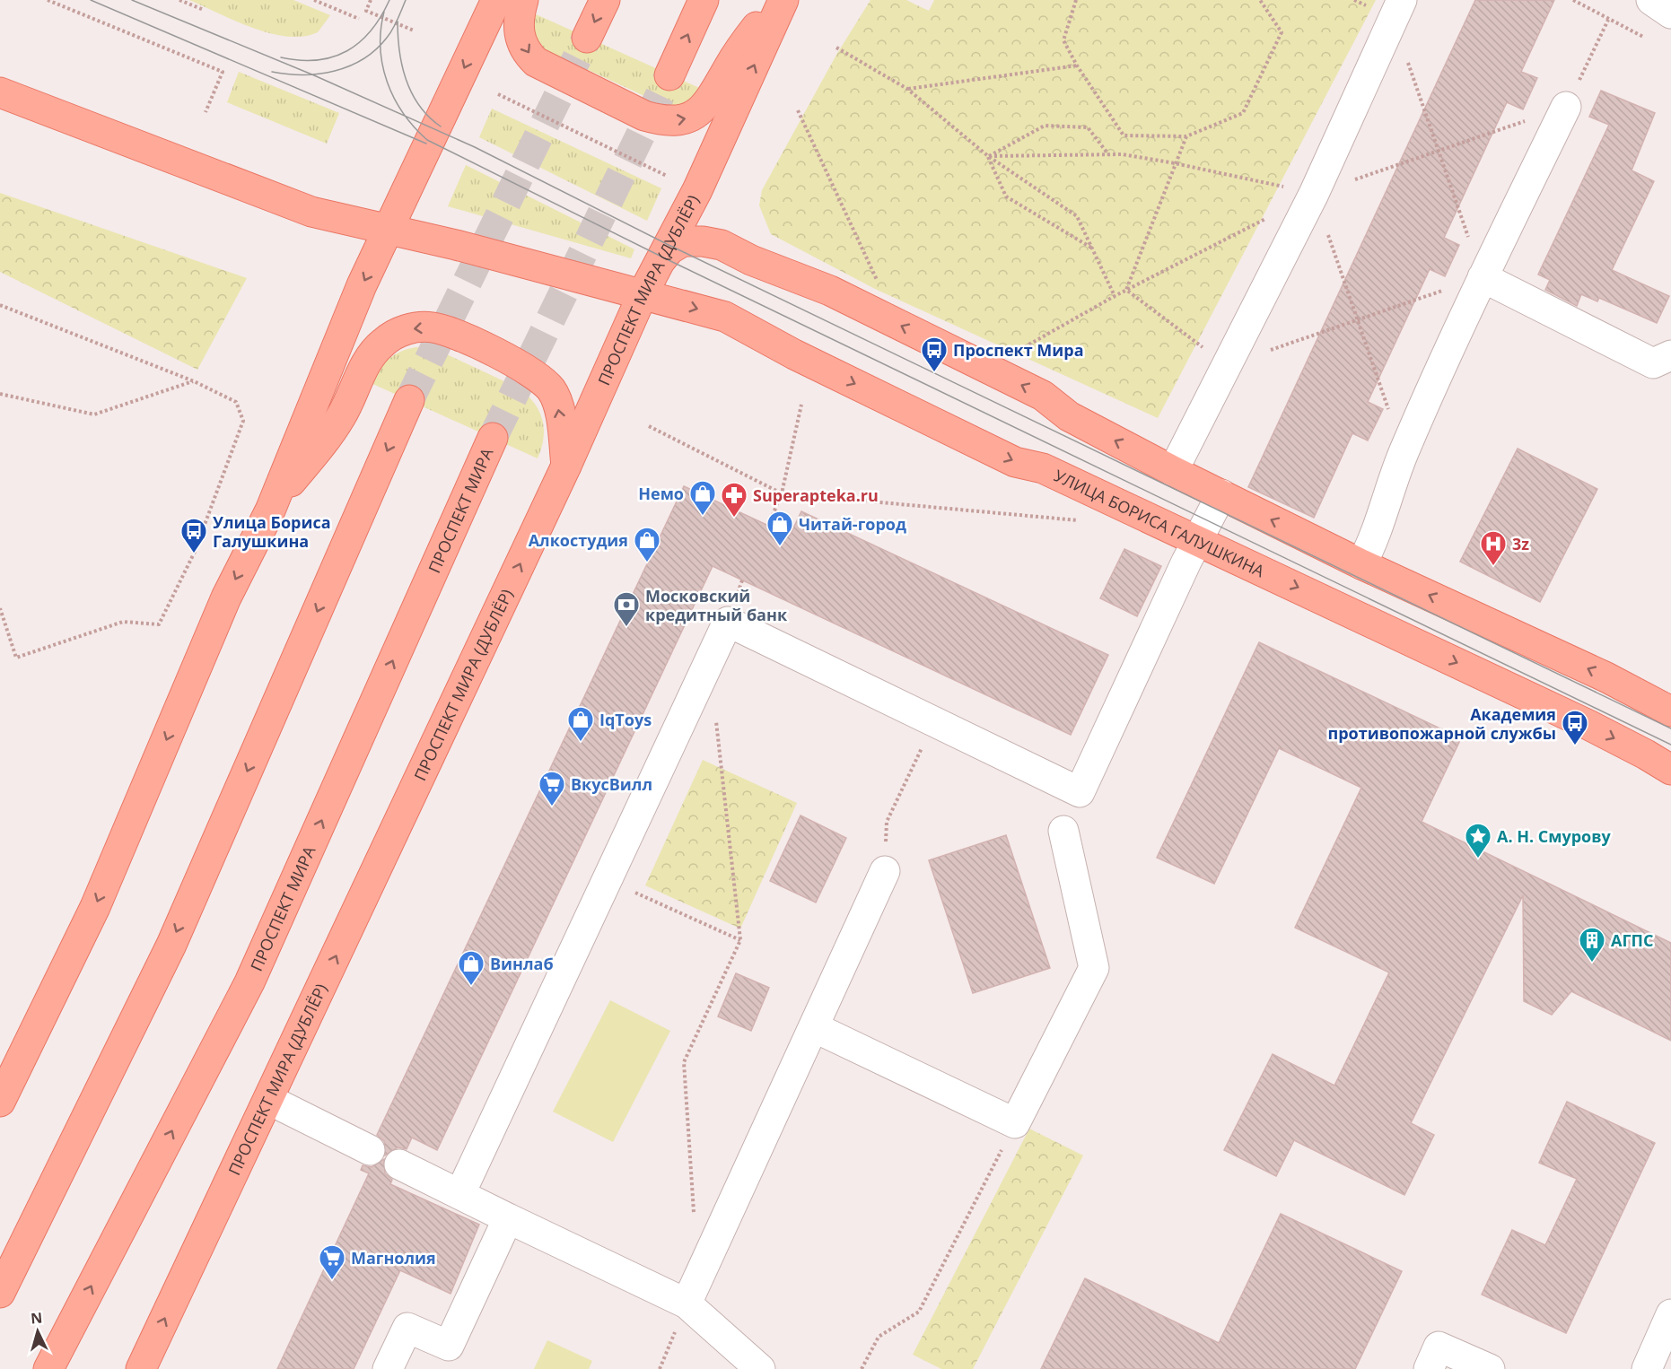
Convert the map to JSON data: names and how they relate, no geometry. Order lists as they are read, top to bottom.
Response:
{
  "streets": {
    "main road": ["ПРОСПЕКТ МИРА (ДУБЛЁР)", "ПРОСПЕКТ МИРА", "УЛИЦА БОРИСА ГАЛУШКИНА"]
  },
  "crossings": [
    ["ПРОСПЕКТ МИРА (ДУБЛЁР)", "УЛИЦА БОРИСА ГАЛУШКИНА"]
  ],
  "places": {
    "bus stop": ["Проспект Мира", "Улица Бориса Галушкина", "Академия противопожарной службы"],
    "shop": [
      "Немо",
      "Читай-город",
      "Алкостудия",
      "IqToys",
      "Винлаб"
    ],
    "pharmacy": ["Superapteka.ru"],
    "hospital": ["3z"],
    "bank": ["Московский кредитный банк"],
    "supermarket": ["ВкусВилл", "Магнолия"],
    "place": ["А. Н. Смурову"],
    "building": ["АГПС"]
  },
  "north": "top"
}
